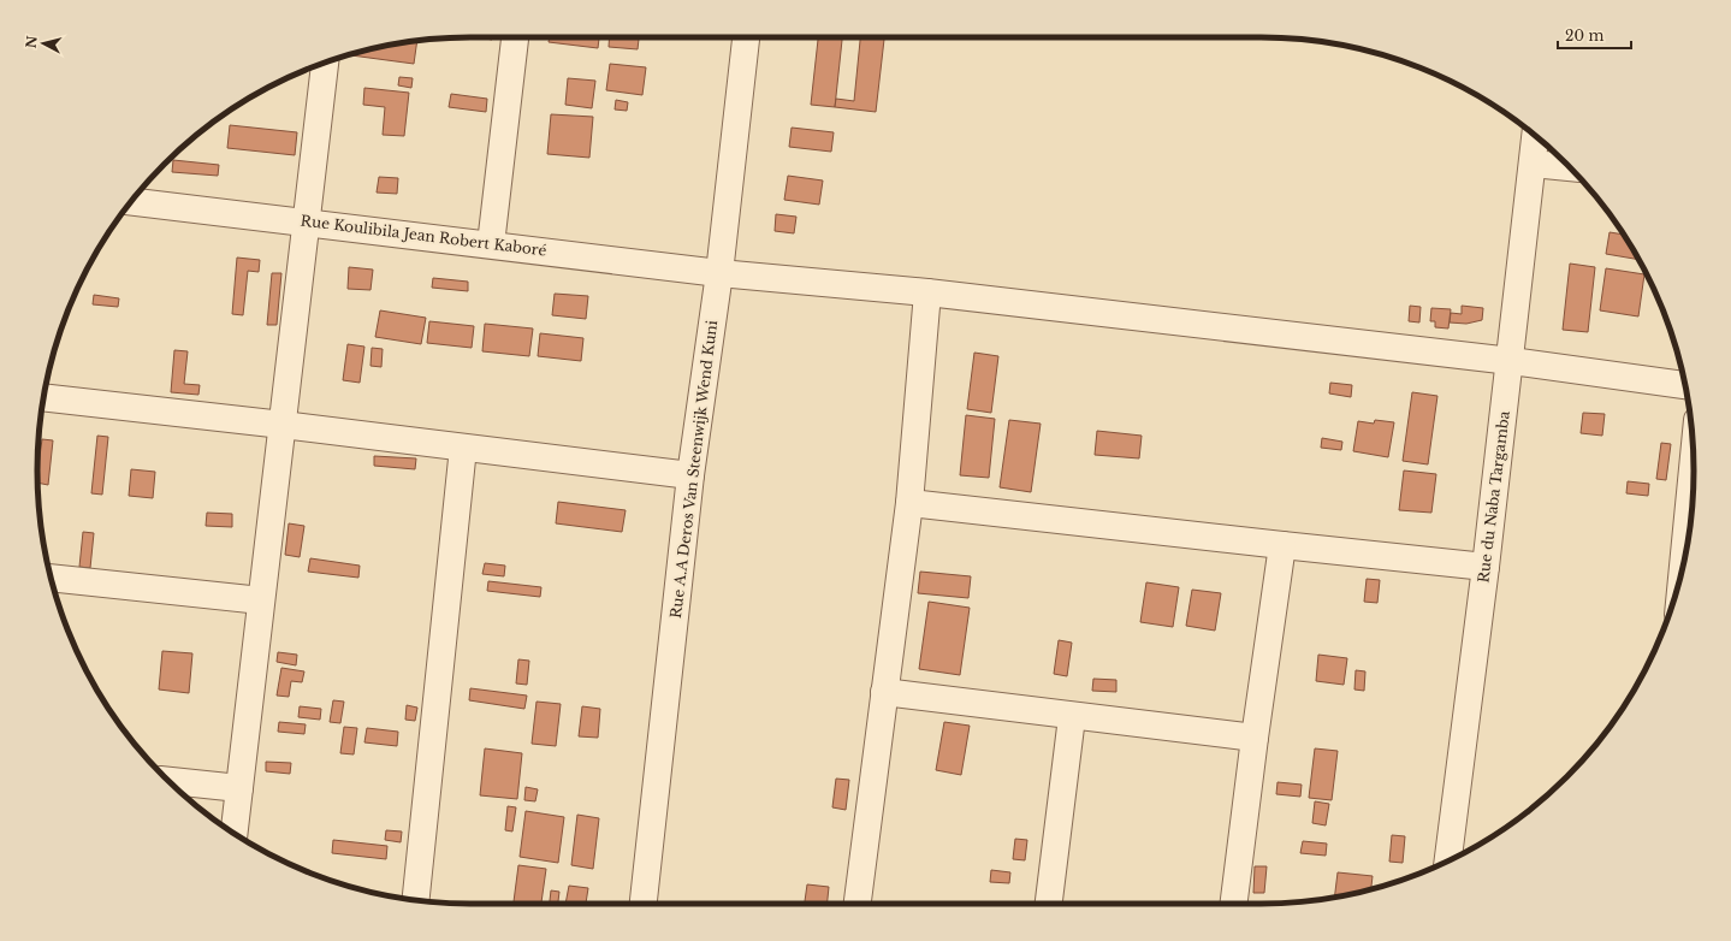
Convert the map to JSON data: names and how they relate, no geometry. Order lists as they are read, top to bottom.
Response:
{
  "streets": {
    "street": ["Rue Koulibila Jean Robert Kaboré", "Rue A.A Deros Van Steenwijk Wend Kuni", "Rue du Naba Targamba"]
  },
  "crossings": [
    ["Rue Koulibila Jean Robert Kaboré", "Rue A.A Deros Van Steenwijk Wend Kuni"],
    ["Rue Koulibila Jean Robert Kaboré", "Rue du Naba Targamba"]
  ],
  "scale_bar": "20 m",
  "north": "left"
}
